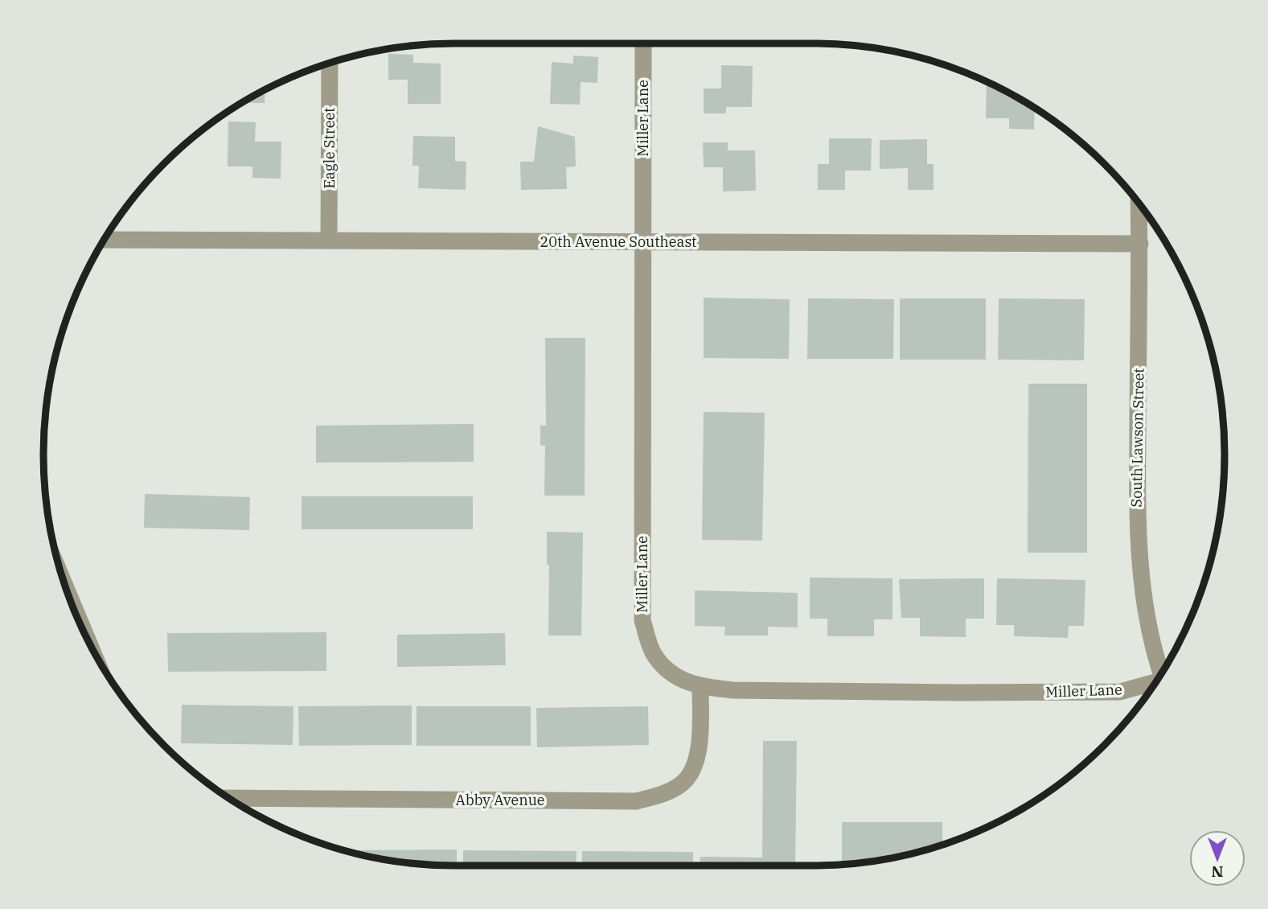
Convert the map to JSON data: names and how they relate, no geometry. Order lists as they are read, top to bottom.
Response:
{
  "streets": {
    "street": [
      "Miller Lane",
      "Eagle Street",
      "20th Avenue Southeast",
      "South Lawson Street",
      "Abby Avenue"
    ]
  },
  "crossings": [
    ["Miller Lane", "20th Avenue Southeast"],
    ["Miller Lane", "Abby Avenue"],
    ["Eagle Street", "20th Avenue Southeast"],
    ["20th Avenue Southeast", "South Lawson Street"]
  ],
  "north": "bottom"
}
